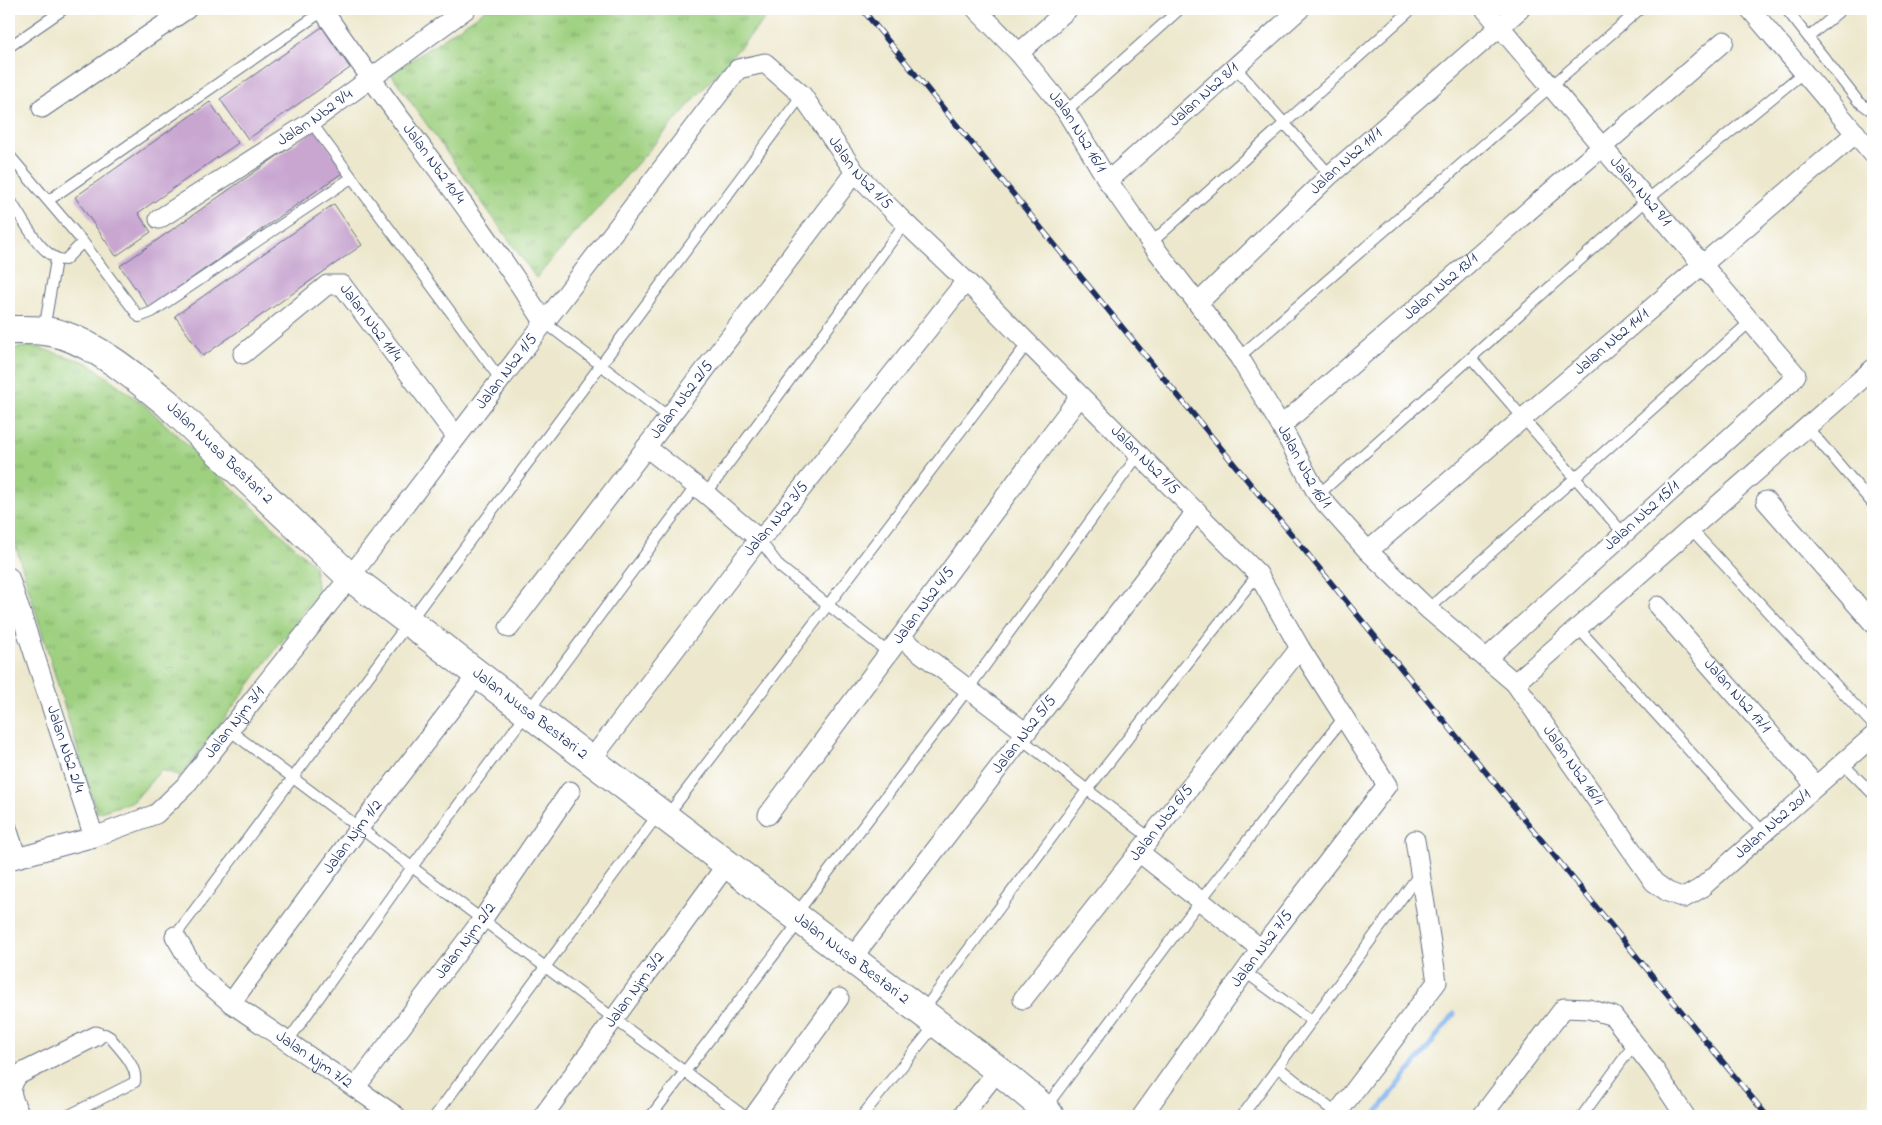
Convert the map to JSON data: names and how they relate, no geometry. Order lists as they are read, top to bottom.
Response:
{
  "streets": {
    "street": [
      "Jalan Nb2 8/1",
      "Jalan Nb2 9/4",
      "Jalan Nb2 16/1",
      "Jalan Nb2 11/1",
      "Jalan Nb2 10/4",
      "Jalan Nb2 1/5",
      "Jalan Nb2 9/1",
      "Jalan Nb2 13/1",
      "Jalan Nb2 11/4",
      "Jalan Nb2 14/1",
      "Jalan Nb2 2/5",
      "Jalan Nusa Bestari 2",
      "Jalan Nb2 15/1",
      "Jalan Nb2 3/5",
      "Jalan Nb2 4/5",
      "Jalan Nb2 17/1",
      "Jalan Njm 3/1",
      "Jalan Nb2 5/5",
      "Jalan Nb2 2/4",
      "Jalan Nb2 6/5",
      "Jalan Nb2 20/1",
      "Jalan Njm 1/2",
      "Jalan Njm 2/2",
      "Jalan Nb2 7/5",
      "Jalan Njm 3/2",
      "Jalan Njm 7/2"
    ]
  },
  "crossings": [
    ["Jalan Nb2 8/1", "Jalan Nb2 16/1"],
    ["Jalan Nb2 9/4", "Jalan Nb2 10/4"],
    ["Jalan Nb2 16/1", "Jalan Nb2 11/1"],
    ["Jalan Nb2 16/1", "Jalan Nb2 13/1"],
    ["Jalan Nb2 16/1", "Jalan Nb2 14/1"],
    ["Jalan Nb2 16/1", "Jalan Nb2 15/1"],
    ["Jalan Nb2 16/1", "Jalan Nb2 20/1"],
    ["Jalan Nb2 11/1", "Jalan Nb2 9/1"],
    ["Jalan Nb2 10/4", "Jalan Nb2 1/5"],
    ["Jalan Nb2 1/5", "Jalan Nb2 11/4"],
    ["Jalan Nb2 1/5", "Jalan Nb2 2/5"],
    ["Jalan Nb2 1/5", "Jalan Nusa Bestari 2"],
    ["Jalan Nb2 1/5", "Jalan Nb2 3/5"],
    ["Jalan Nb2 1/5", "Jalan Nb2 4/5"],
    ["Jalan Nb2 1/5", "Jalan Njm 3/1"],
    ["Jalan Nb2 1/5", "Jalan Nb2 5/5"],
    ["Jalan Nb2 1/5", "Jalan Nb2 6/5"],
    ["Jalan Nb2 1/5", "Jalan Nb2 7/5"],
    ["Jalan Nb2 9/1", "Jalan Nb2 13/1"],
    ["Jalan Nb2 9/1", "Jalan Nb2 14/1"],
    ["Jalan Nb2 9/1", "Jalan Nb2 15/1"],
    ["Jalan Nusa Bestari 2", "Jalan Nb2 3/5"],
    ["Jalan Nusa Bestari 2", "Jalan Njm 3/1"],
    ["Jalan Nusa Bestari 2", "Jalan Nb2 5/5"],
    ["Jalan Nusa Bestari 2", "Jalan Njm 1/2"],
    ["Jalan Nusa Bestari 2", "Jalan Njm 3/2"],
    ["Jalan Nb2 17/1", "Jalan Nb2 20/1"],
    ["Jalan Njm 3/1", "Jalan Nb2 2/4"],
    ["Jalan Njm 1/2", "Jalan Njm 7/2"],
    ["Jalan Njm 2/2", "Jalan Njm 7/2"]
  ]
}
